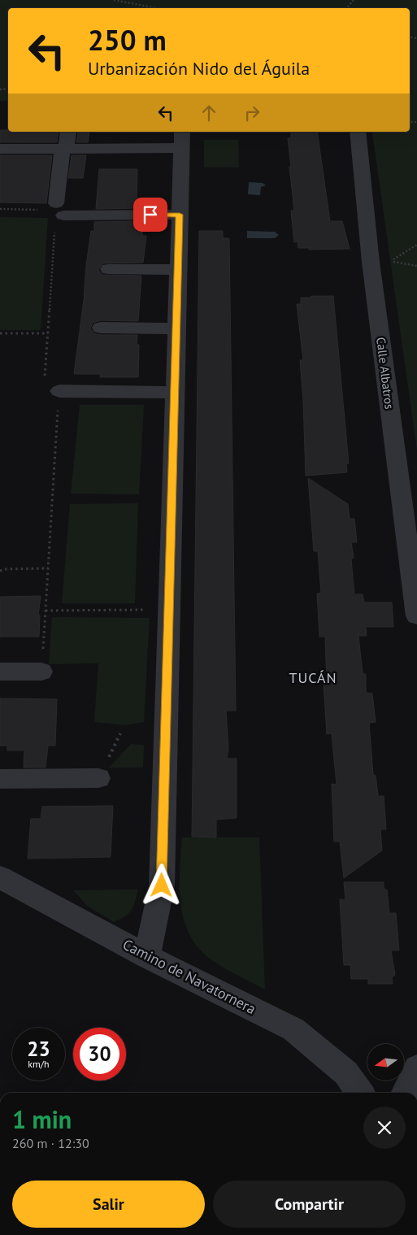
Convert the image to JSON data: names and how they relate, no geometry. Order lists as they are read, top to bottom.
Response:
{
  "streets": {
    "street": ["Calle Albatros", "Camino de Navatornera"]
  },
  "districts": ["TUCÁN"],
  "north": "left",
  "page": {
    "turn": ["250 m", "Urbanización Nido del Águila"],
    "speed": "23 km/h",
    "limit": "30",
    "heading": ["1 min", "260 m · 12:30"],
    "buttons": ["Salir", "Compartir"]
  }
}
